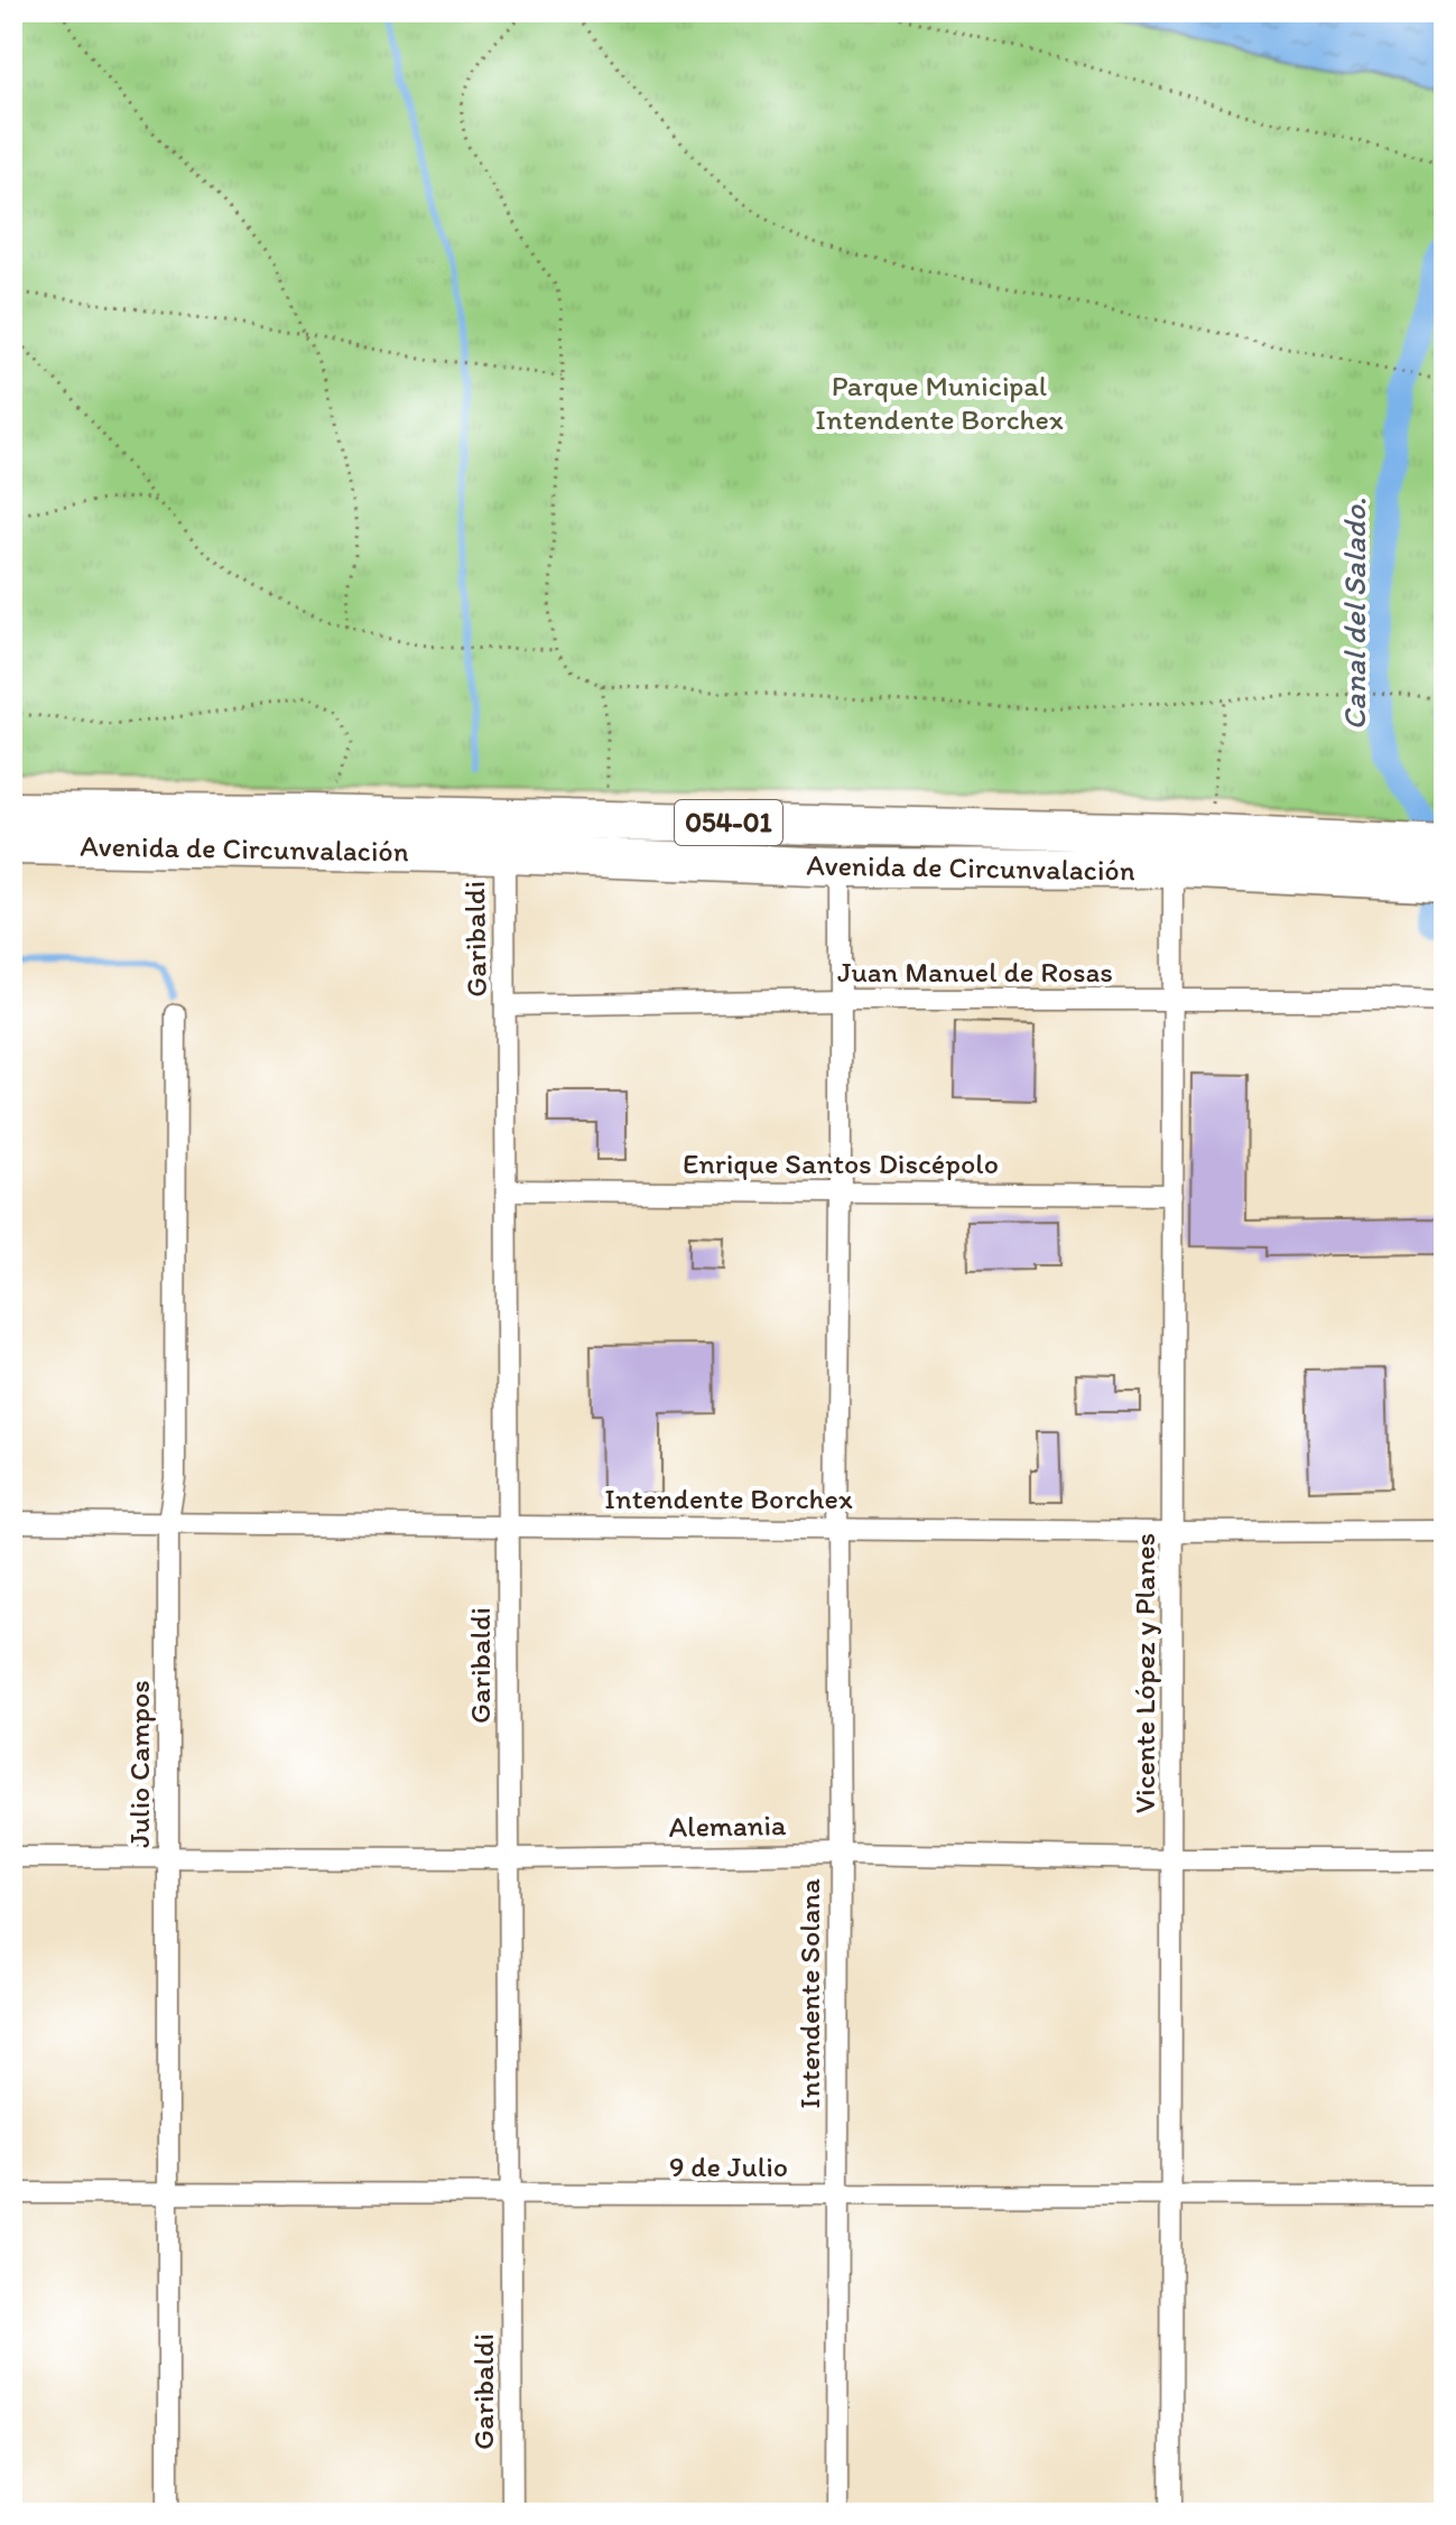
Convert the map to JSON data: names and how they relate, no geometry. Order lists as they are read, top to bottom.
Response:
{
  "streets": {
    "highway": ["054-01", "Avenida de Circunvalación"],
    "street": [
      "Garibaldi",
      "Juan Manuel de Rosas",
      "Enrique Santos Discépolo",
      "Intendente Borchex",
      "Vicente López y Planes",
      "Julio Campos",
      "Alemania",
      "Intendente Solana",
      "9 de Julio"
    ]
  },
  "crossings": [
    ["Avenida de Circunvalación", "Garibaldi"],
    ["Avenida de Circunvalación", "Vicente López y Planes"],
    ["Avenida de Circunvalación", "Intendente Solana"],
    ["Garibaldi", "Juan Manuel de Rosas"],
    ["Garibaldi", "Enrique Santos Discépolo"],
    ["Garibaldi", "Intendente Borchex"],
    ["Garibaldi", "Alemania"],
    ["Garibaldi", "9 de Julio"],
    ["Juan Manuel de Rosas", "Vicente López y Planes"],
    ["Juan Manuel de Rosas", "Intendente Solana"],
    ["Enrique Santos Discépolo", "Vicente López y Planes"],
    ["Enrique Santos Discépolo", "Intendente Solana"],
    ["Intendente Borchex", "Vicente López y Planes"],
    ["Intendente Borchex", "Julio Campos"],
    ["Intendente Borchex", "Intendente Solana"],
    ["Vicente López y Planes", "Alemania"],
    ["Vicente López y Planes", "9 de Julio"],
    ["Julio Campos", "Alemania"],
    ["Julio Campos", "9 de Julio"],
    ["Alemania", "Intendente Solana"],
    ["Intendente Solana", "9 de Julio"]
  ],
  "water": ["Canal del Salado."],
  "parks": ["Parque Municipal Intendente Borchex"]
}
